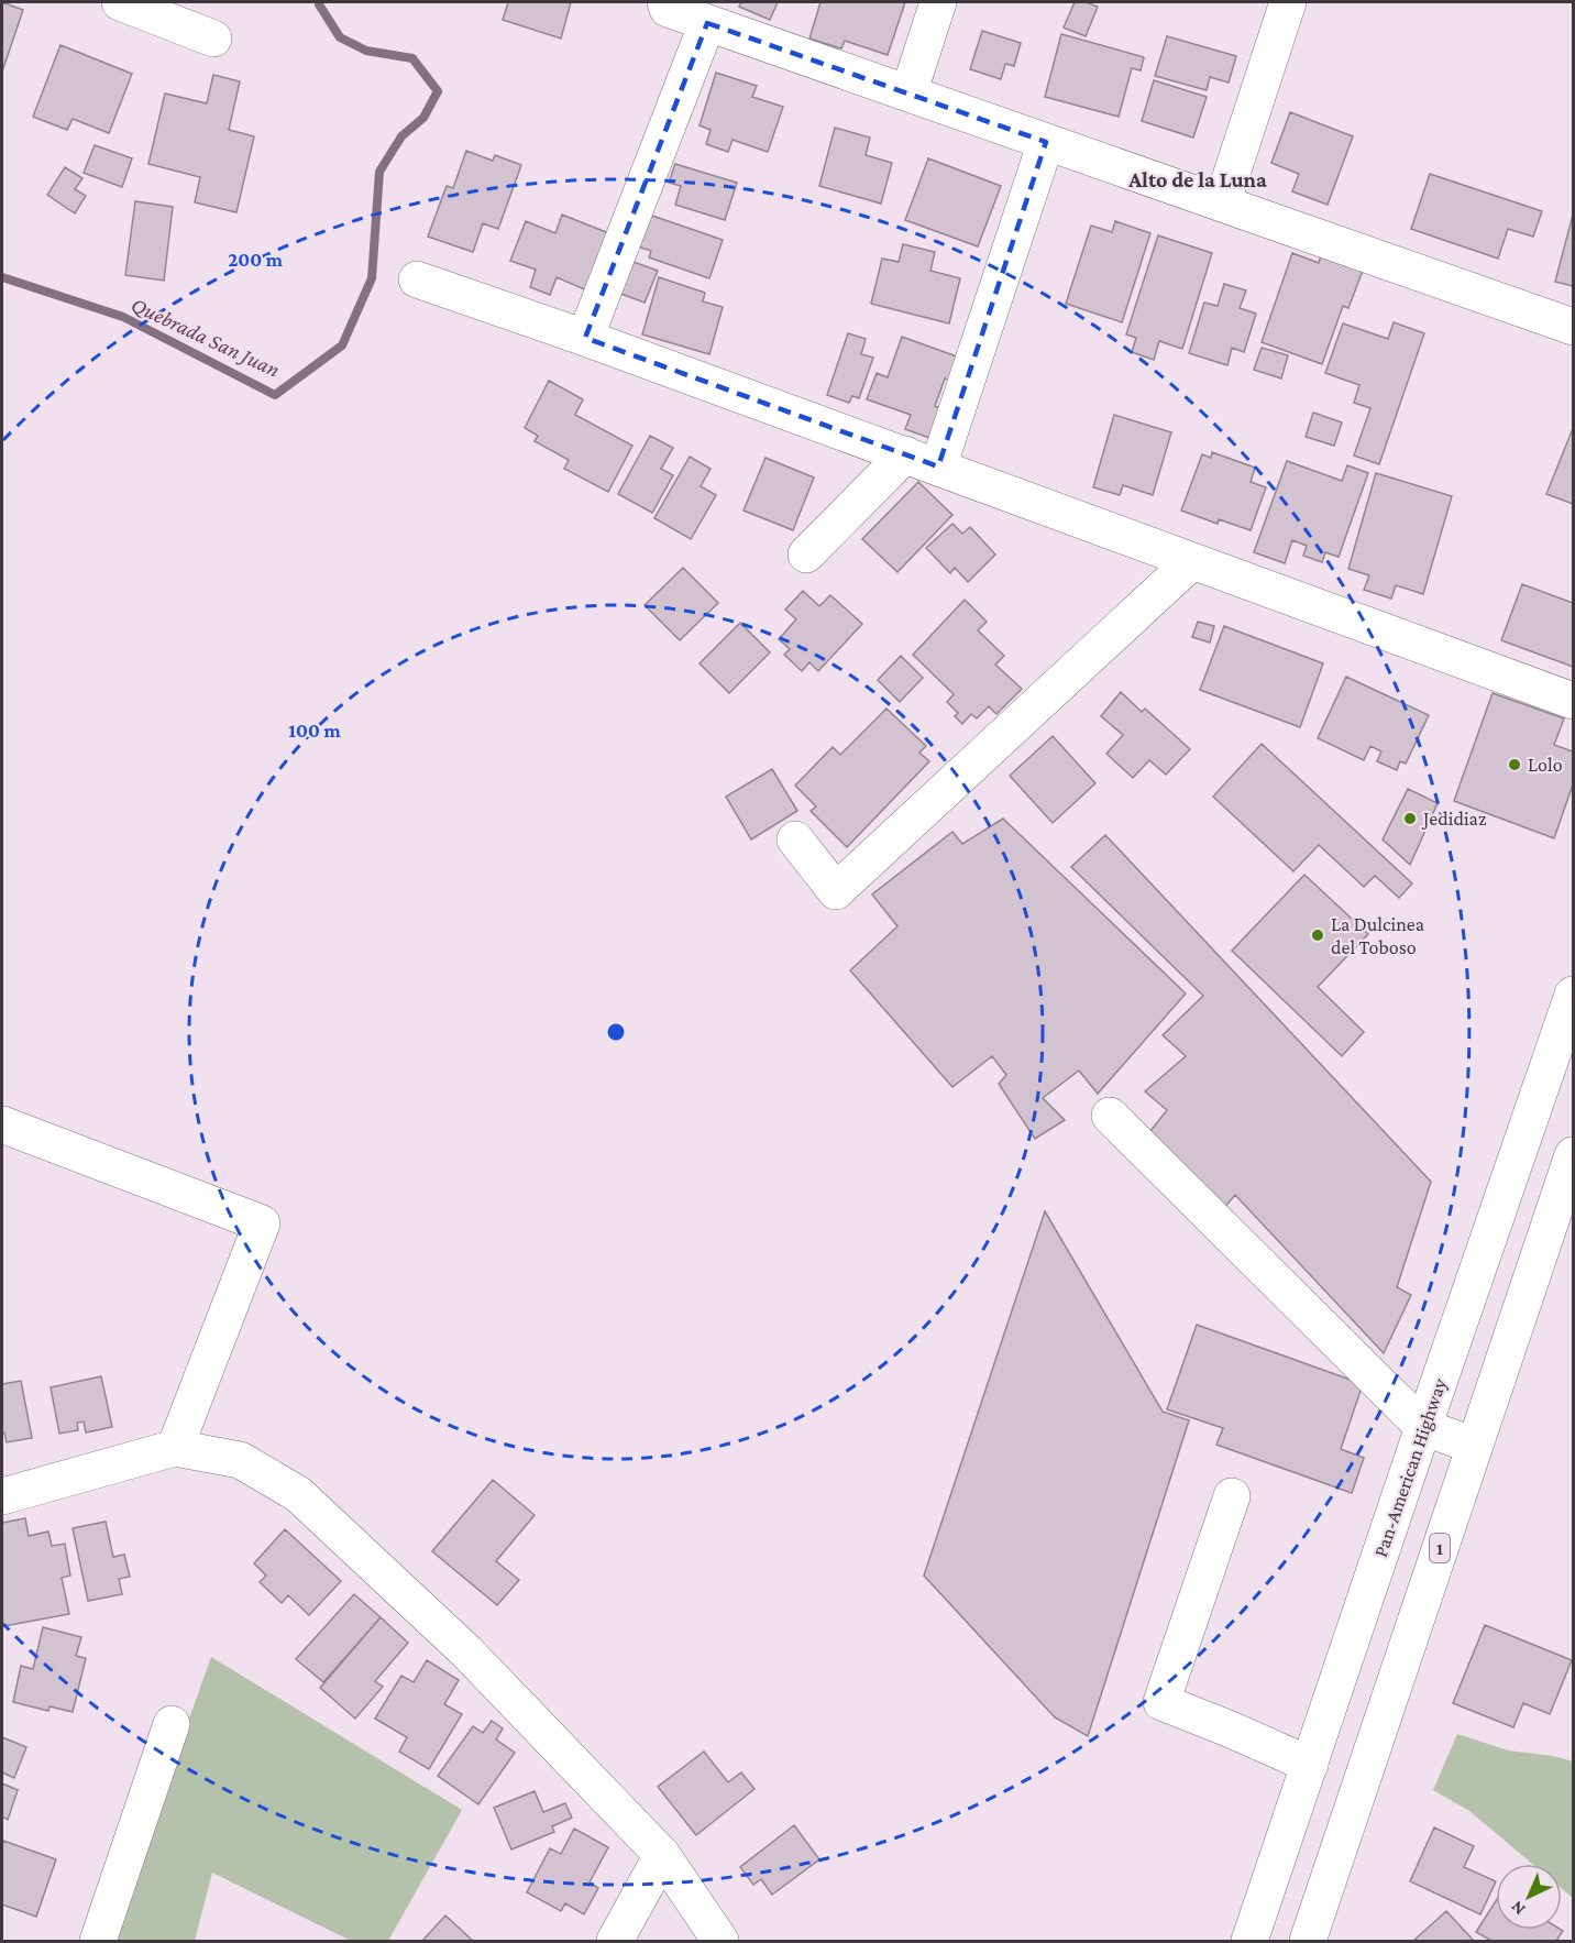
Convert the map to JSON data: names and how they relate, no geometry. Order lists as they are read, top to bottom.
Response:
{
  "streets": {
    "main road": ["Pan-American Highway", "1"]
  },
  "districts": ["Alto de la Luna"],
  "water": ["Quebrada San Juan"],
  "places": ["Lolo", "Jedidiaz", "La Dulcinea del Toboso"],
  "north": "bottom left",
  "rings": ["200 m", "100 m"]
}
